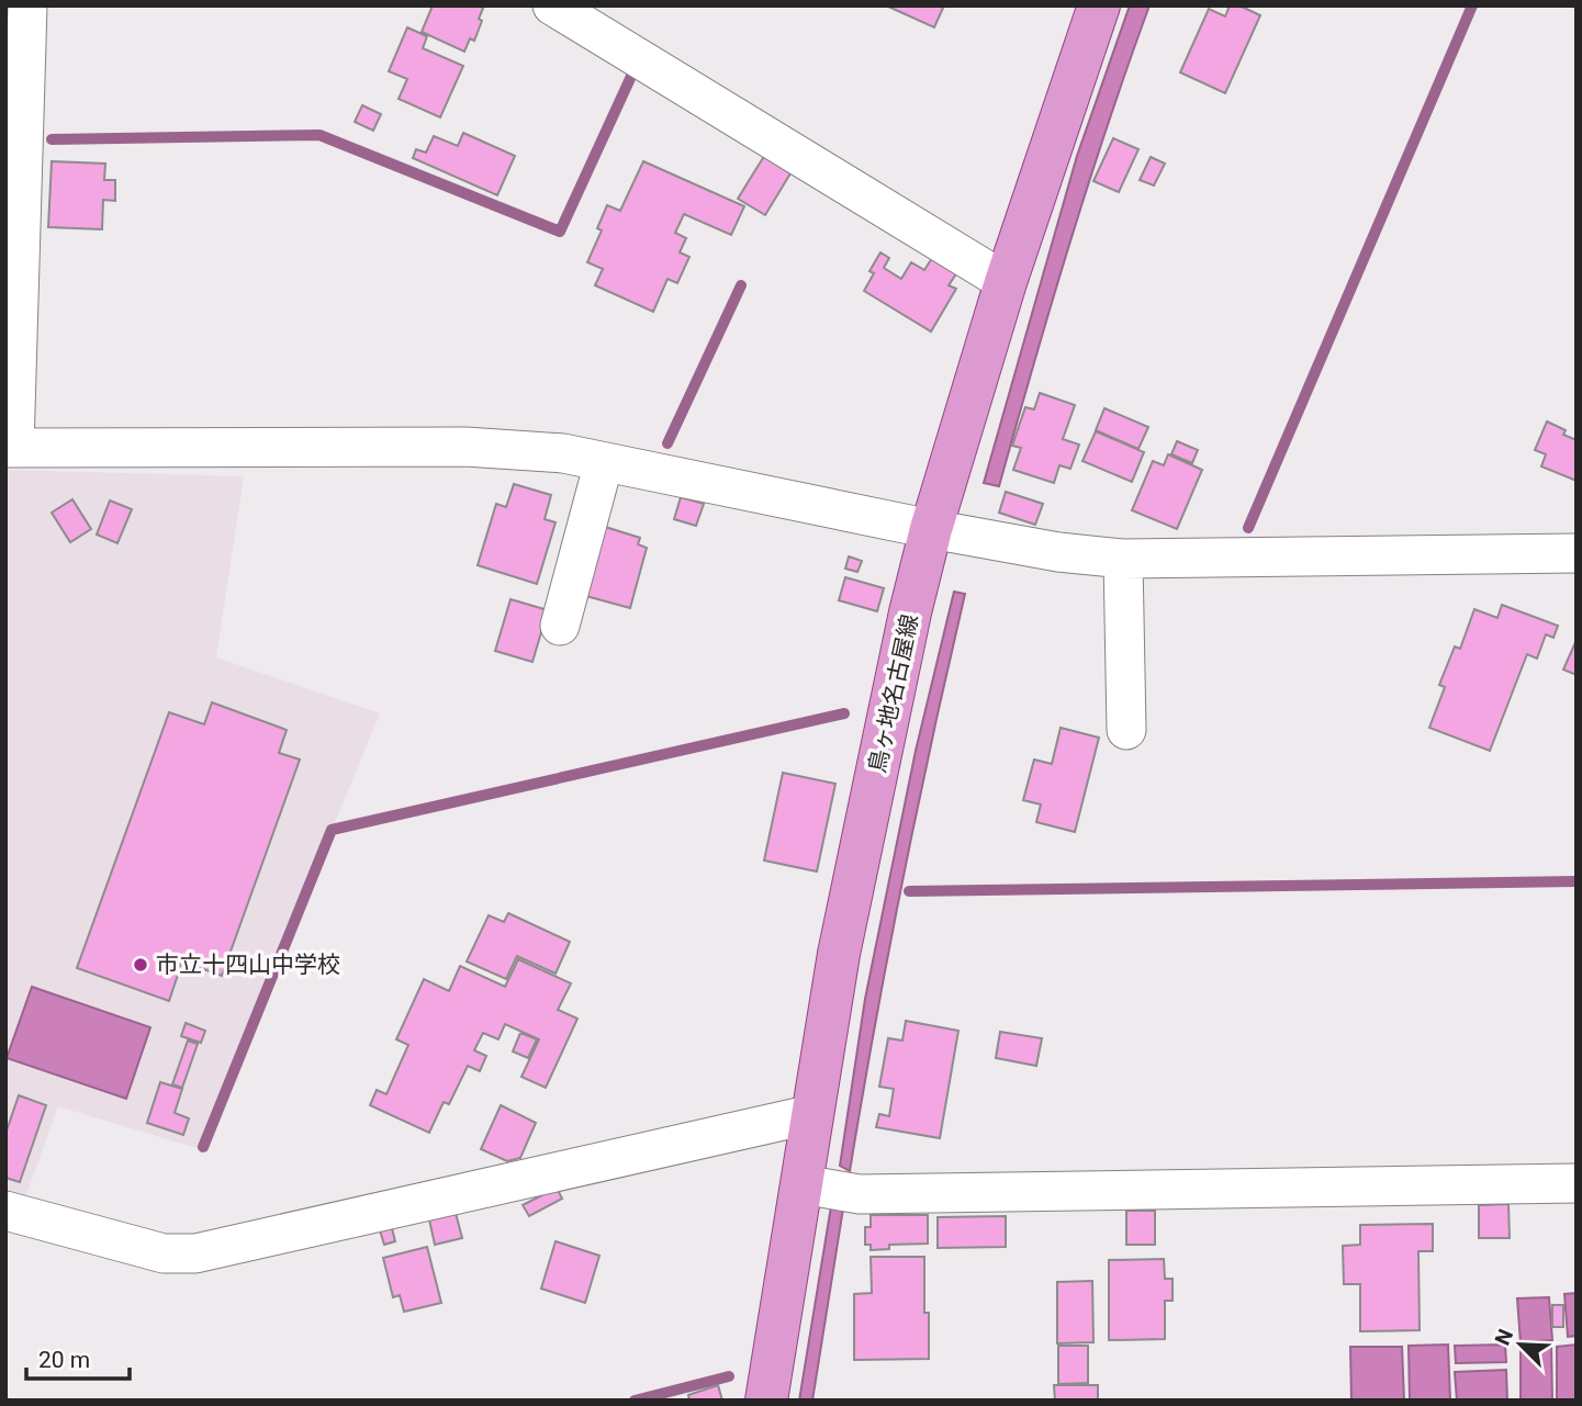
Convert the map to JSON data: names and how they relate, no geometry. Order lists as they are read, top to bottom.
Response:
{
  "streets": {
    "main road": ["鳥ヶ地名古屋線"]
  },
  "places": ["市立十四山中学校"],
  "scale_bar": "20 m",
  "north": "top left"
}
